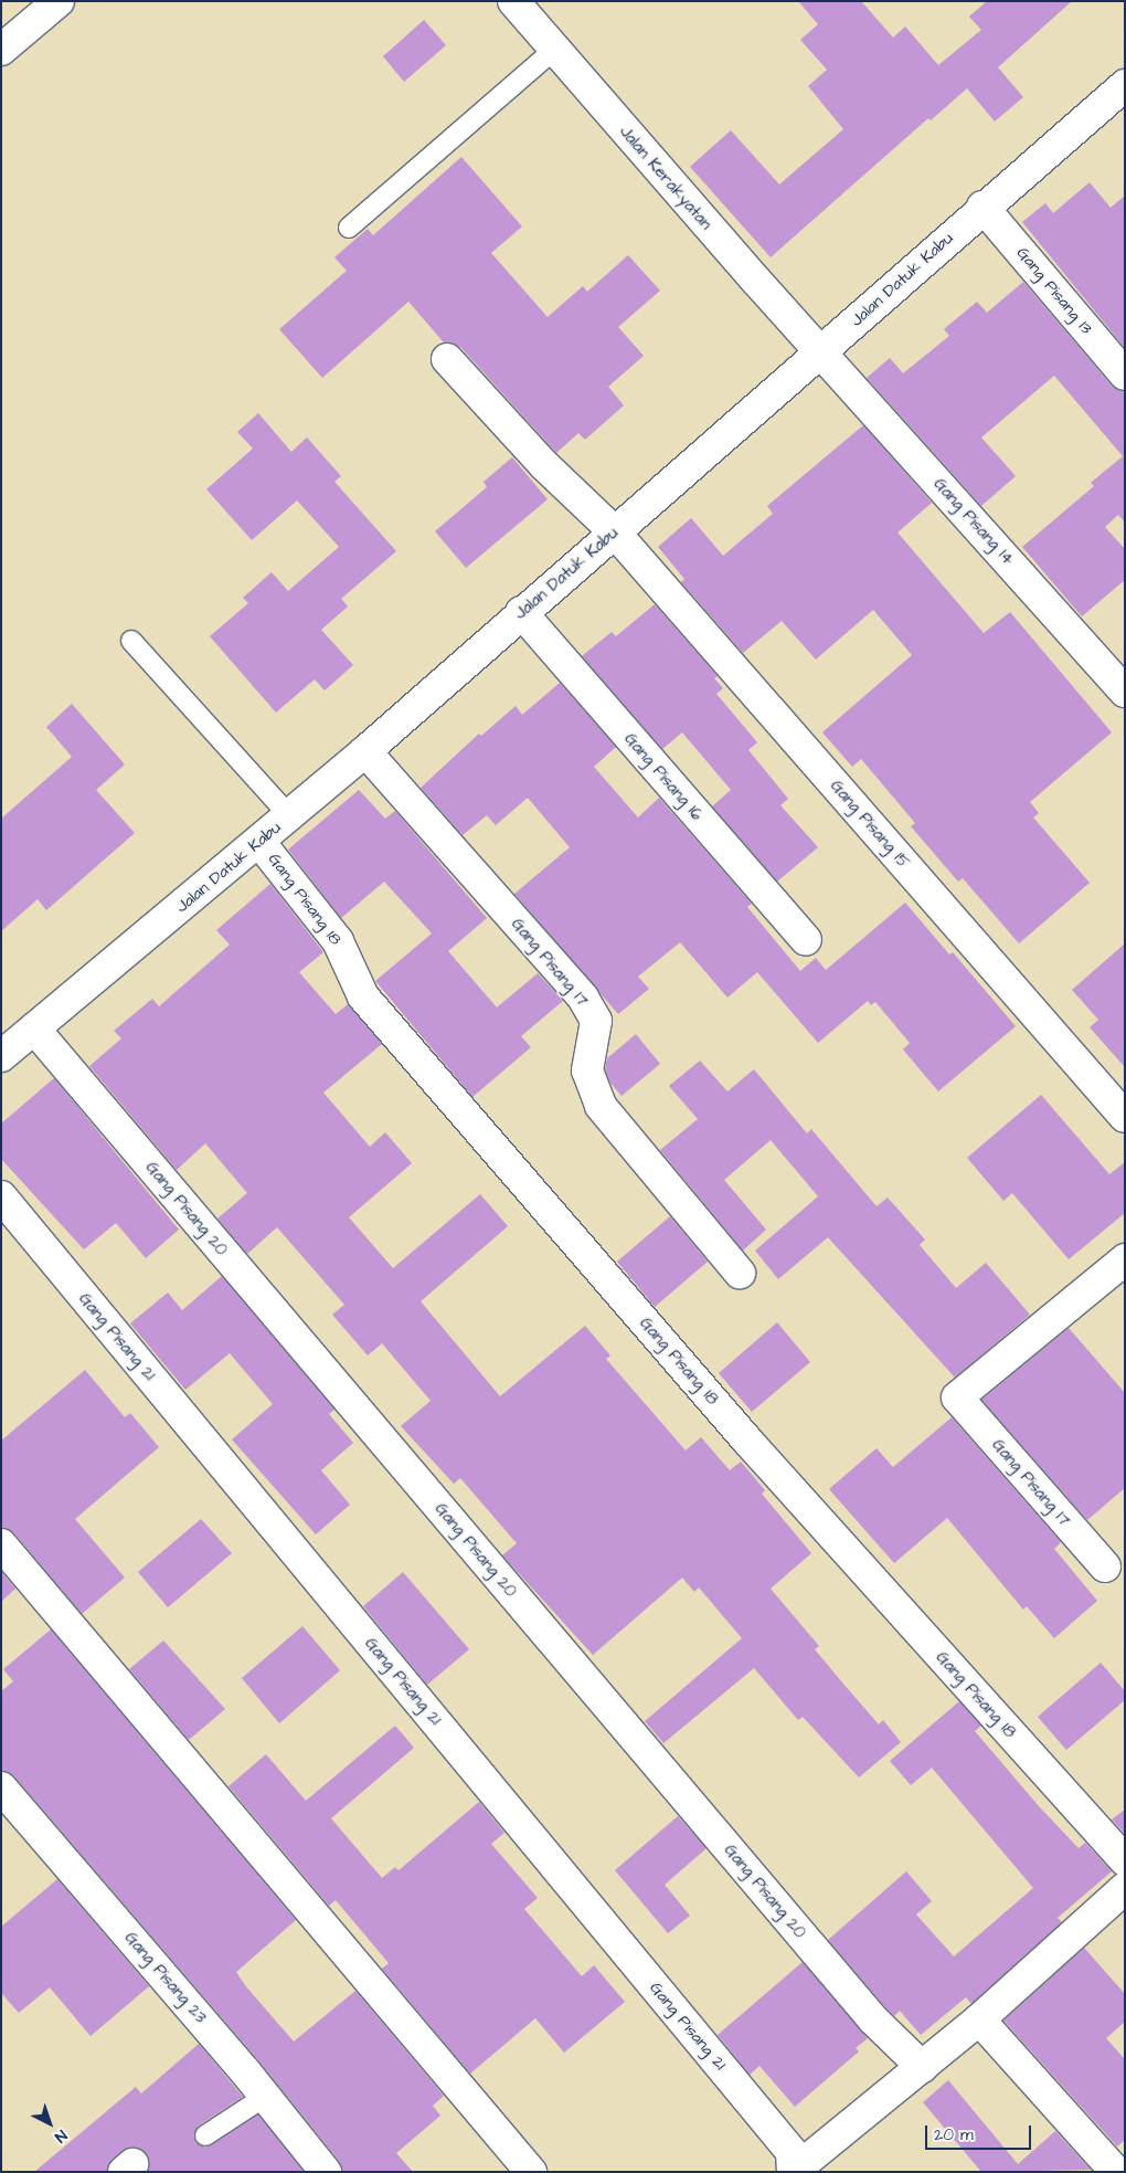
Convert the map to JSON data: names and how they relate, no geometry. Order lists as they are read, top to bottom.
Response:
{
  "streets": {
    "street": [
      "Jalan Kerakyatan",
      "Jalan Datuk Kabu",
      "Gang Pisang 13",
      "Gang Pisang 14",
      "Gang Pisang 16",
      "Gang Pisang 15",
      "Gang Pisang 18",
      "Gang Pisang 17",
      "Gang Pisang 20",
      "Gang Pisang 21",
      "Gang Pisang 23"
    ]
  },
  "crossings": [
    ["Jalan Kerakyatan", "Jalan Datuk Kabu"],
    ["Jalan Kerakyatan", "Gang Pisang 14"],
    ["Jalan Datuk Kabu", "Gang Pisang 13"],
    ["Jalan Datuk Kabu", "Gang Pisang 14"],
    ["Jalan Datuk Kabu", "Gang Pisang 16"],
    ["Jalan Datuk Kabu", "Gang Pisang 15"],
    ["Jalan Datuk Kabu", "Gang Pisang 18"],
    ["Jalan Datuk Kabu", "Gang Pisang 17"],
    ["Jalan Datuk Kabu", "Gang Pisang 20"]
  ],
  "scale_bar": "20 m",
  "north": "bottom right"
}
